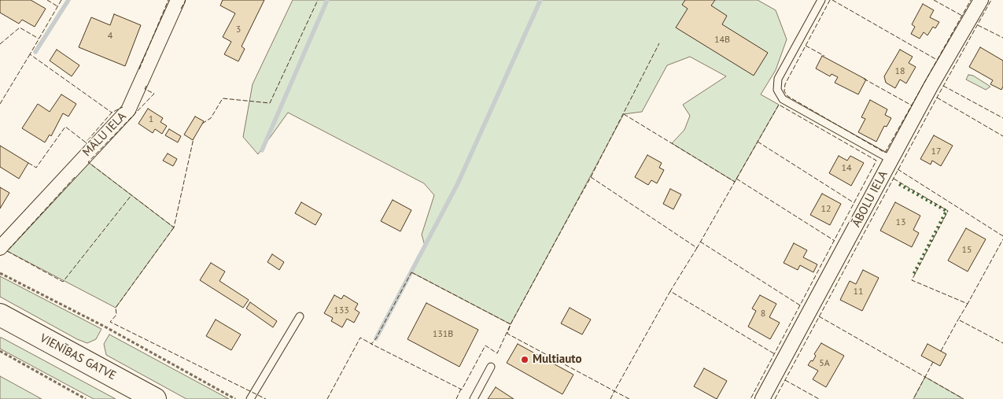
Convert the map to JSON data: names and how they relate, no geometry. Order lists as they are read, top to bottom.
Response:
{
  "streets": {
    "highway": ["VIENĪBAS GATVE"],
    "street": ["MĀLU IELA", "ĀBOLU IELA"]
  },
  "places": ["Multiauto"],
  "house_numbers": [
    "3",
    "4",
    "14B",
    "18",
    "1",
    "17",
    "14",
    "12",
    "13",
    "15",
    "11",
    "133",
    "8",
    "131B",
    "5A"
  ]
}
